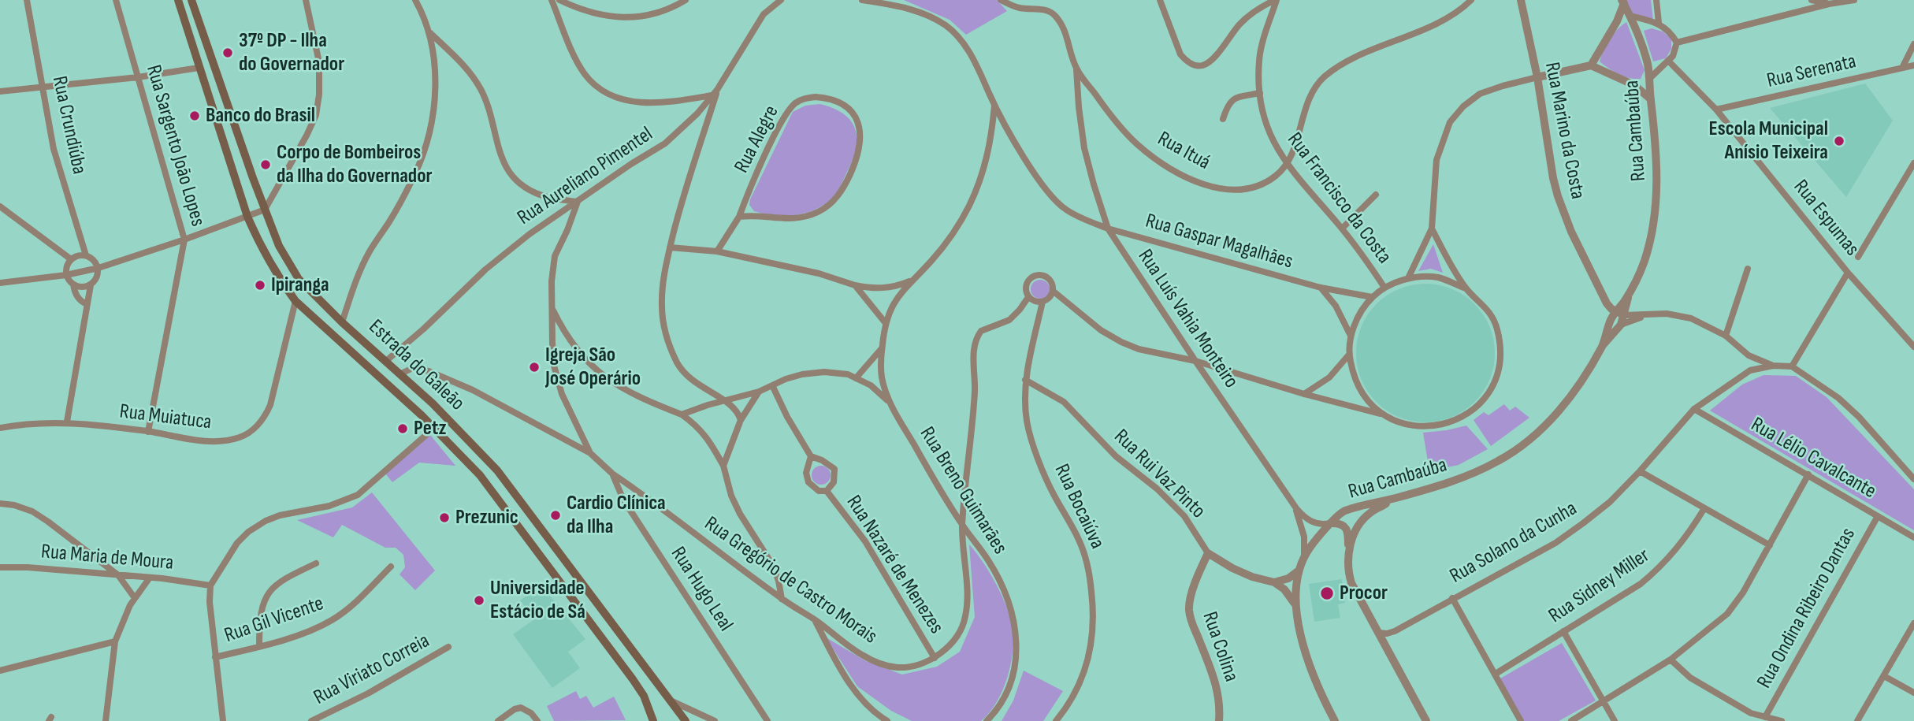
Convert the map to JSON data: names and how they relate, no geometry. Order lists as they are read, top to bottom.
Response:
{
  "streets": {
    "main road": ["Estrada do Galeão"],
    "street": [
      "Rua Serenata",
      "Rua Crundiúba",
      "Rua Marino da Costa",
      "Rua Cambaúba",
      "Rua Alegre",
      "Rua Sargento João Lopes",
      "Rua Ituá",
      "Rua Aureliano Pimentel",
      "Rua Francisco da Costa",
      "Rua Espumas",
      "Rua Gaspar Magalhães",
      "Rua Luís Vahia Monteiro",
      "Rua Muiatuca",
      "Rua Lélio Cavalcante",
      "Rua Rui Vaz Pinto",
      "Rua Breno Guimarães",
      "Rua Bocaiúva",
      "Rua Solano da Cunha",
      "Rua Maria de Moura",
      "Rua Nazaré de Menezes",
      "Rua Gregório de Castro Morais",
      "Rua Sidney Miller",
      "Rua Hugo Leal",
      "Rua Ondina Ribeiro Dantas",
      "Rua Gil Vicente",
      "Rua Colina",
      "Rua Viriato Correia"
    ]
  },
  "crossings": [
    ["Rua Serenata", "Rua Espumas"],
    ["Rua Marino da Costa", "Rua Cambaúba"],
    ["Rua Cambaúba", "Rua Rui Vaz Pinto"],
    ["Rua Alegre", "Rua Breno Guimarães"],
    ["Rua Sargento João Lopes", "Rua Muiatuca"],
    ["Rua Ituá", "Rua Francisco da Costa"],
    ["Rua Ituá", "Rua Luís Vahia Monteiro"],
    ["Rua Aureliano Pimentel", "Estrada do Galeão"],
    ["Rua Francisco da Costa", "Rua Gaspar Magalhães"],
    ["Rua Francisco da Costa", "Rua Gregório de Castro Morais"],
    ["Rua Gaspar Magalhães", "Rua Luís Vahia Monteiro"],
    ["Rua Gaspar Magalhães", "Rua Gregório de Castro Morais"],
    ["Rua Luís Vahia Monteiro", "Rua Gregório de Castro Morais"],
    ["Estrada do Galeão", "Rua Muiatuca"],
    ["Estrada do Galeão", "Rua Gregório de Castro Morais"],
    ["Rua Lélio Cavalcante", "Rua Solano da Cunha"],
    ["Rua Lélio Cavalcante", "Rua Ondina Ribeiro Dantas"],
    ["Rua Rui Vaz Pinto", "Rua Bocaiúva"],
    ["Rua Rui Vaz Pinto", "Rua Colina"],
    ["Rua Breno Guimarães", "Rua Gregório de Castro Morais"],
    ["Rua Bocaiúva", "Rua Gregório de Castro Morais"],
    ["Rua Nazaré de Menezes", "Rua Gregório de Castro Morais"],
    ["Rua Gregório de Castro Morais", "Rua Hugo Leal"]
  ],
  "places": [
    "37º DP - Ilha do Governador",
    "Banco do Brasil",
    "Escola Municipal Anísio Teixeira",
    "Corpo de Bombeiros da Ilha do Governador",
    "Ipiranga",
    "Igreja São José Operário",
    "Petz",
    "Cardio Clínica da Ilha",
    "Prezunic",
    "Procor",
    "Universidade Estácio de Sá"
  ]
}
